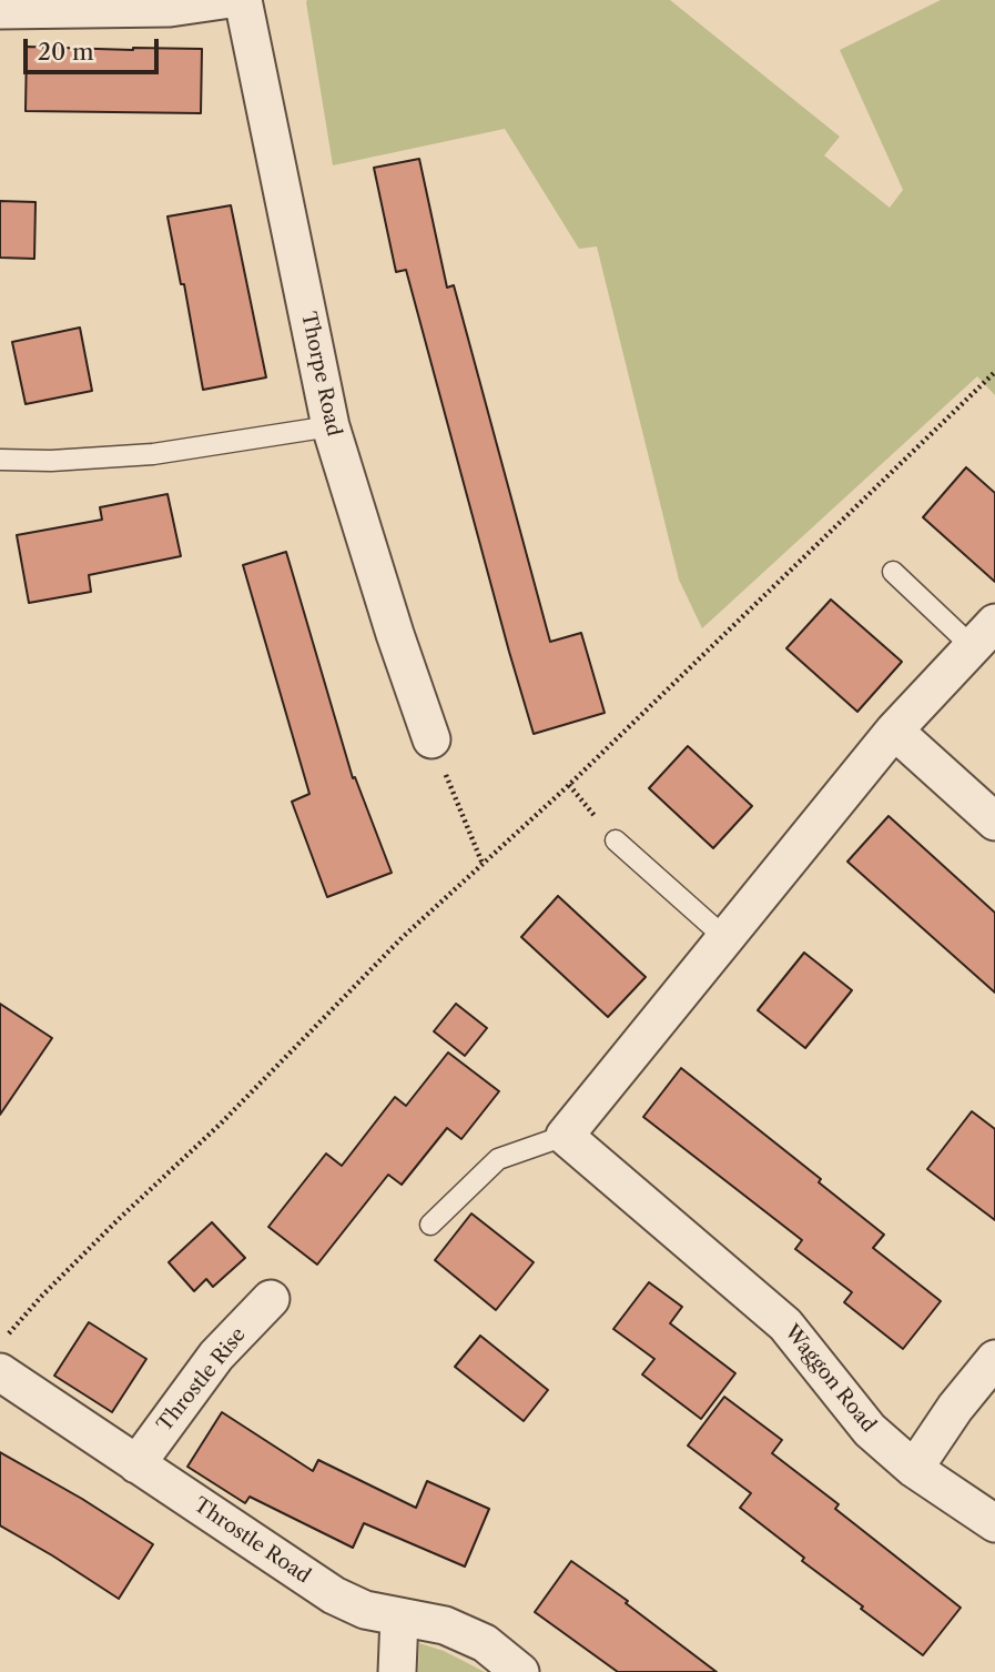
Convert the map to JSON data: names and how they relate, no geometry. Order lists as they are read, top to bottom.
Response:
{
  "streets": {
    "street": [
      "Thorpe Road",
      "Waggon Road",
      "Throstle Rise",
      "Throstle Road"
    ]
  },
  "crossings": [
    ["Throstle Rise", "Throstle Road"]
  ],
  "scale_bar": "20 m"
}
